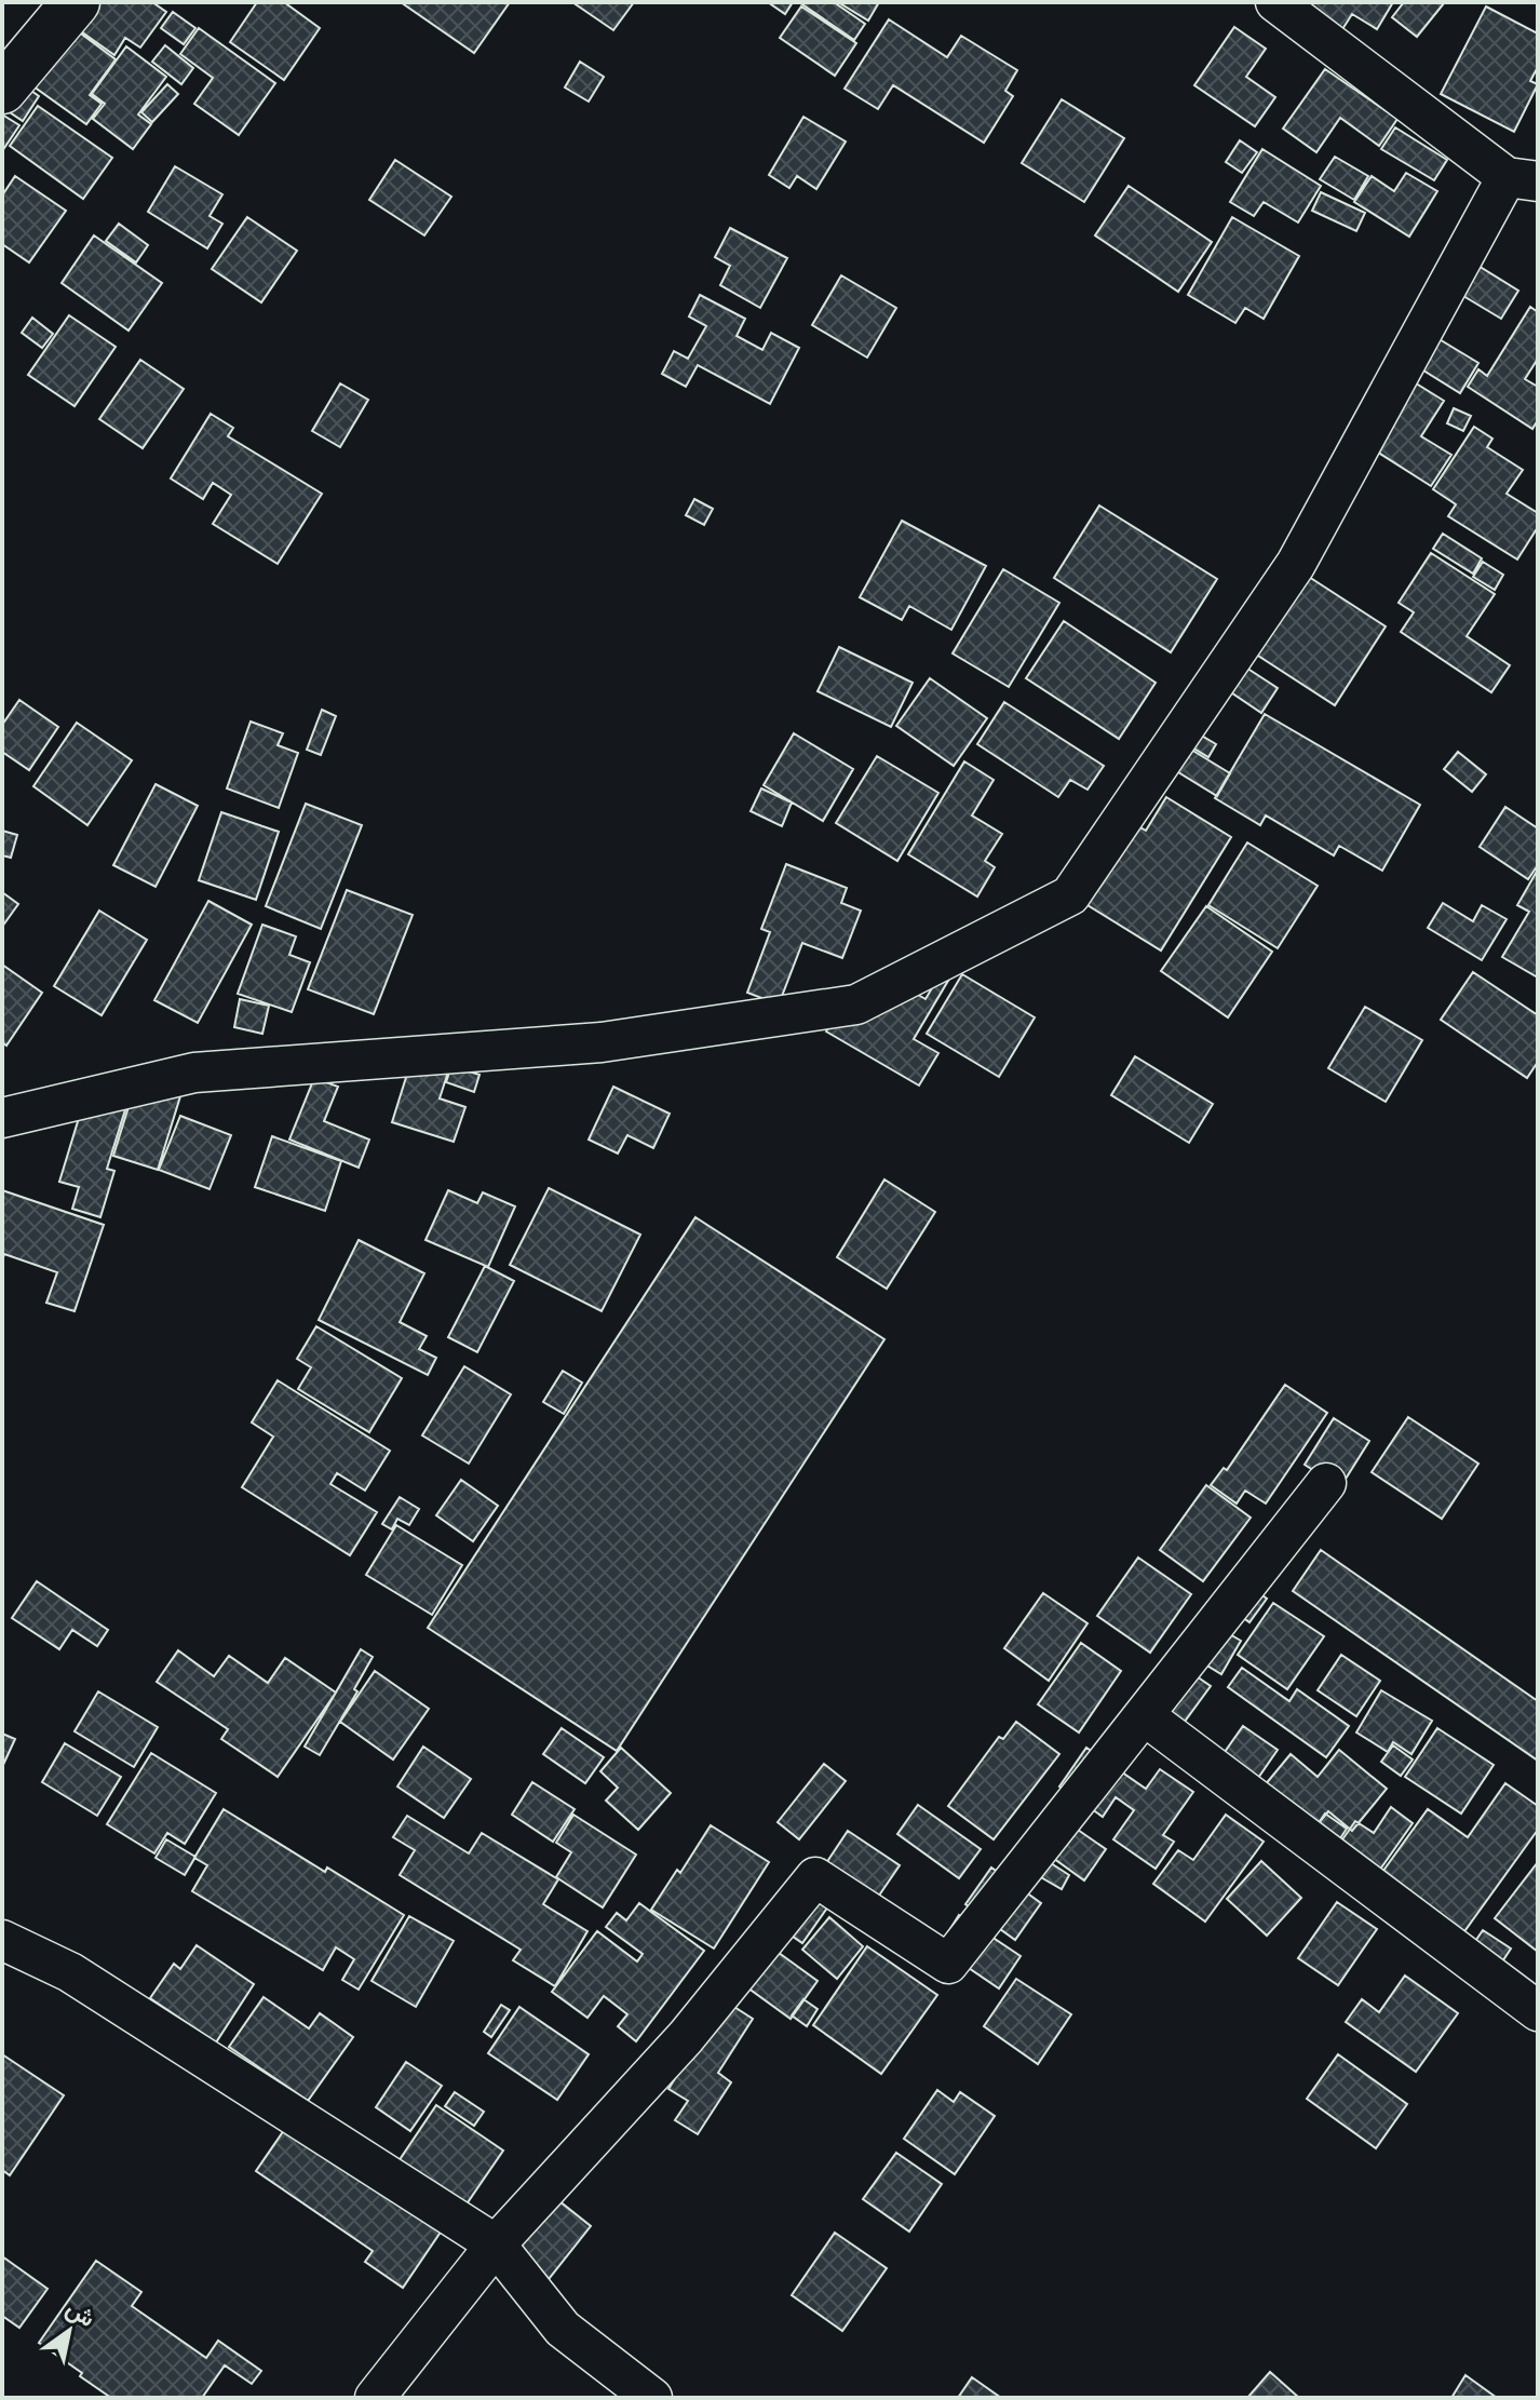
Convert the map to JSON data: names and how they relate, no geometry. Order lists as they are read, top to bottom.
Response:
{
  "north": "top right"
}
